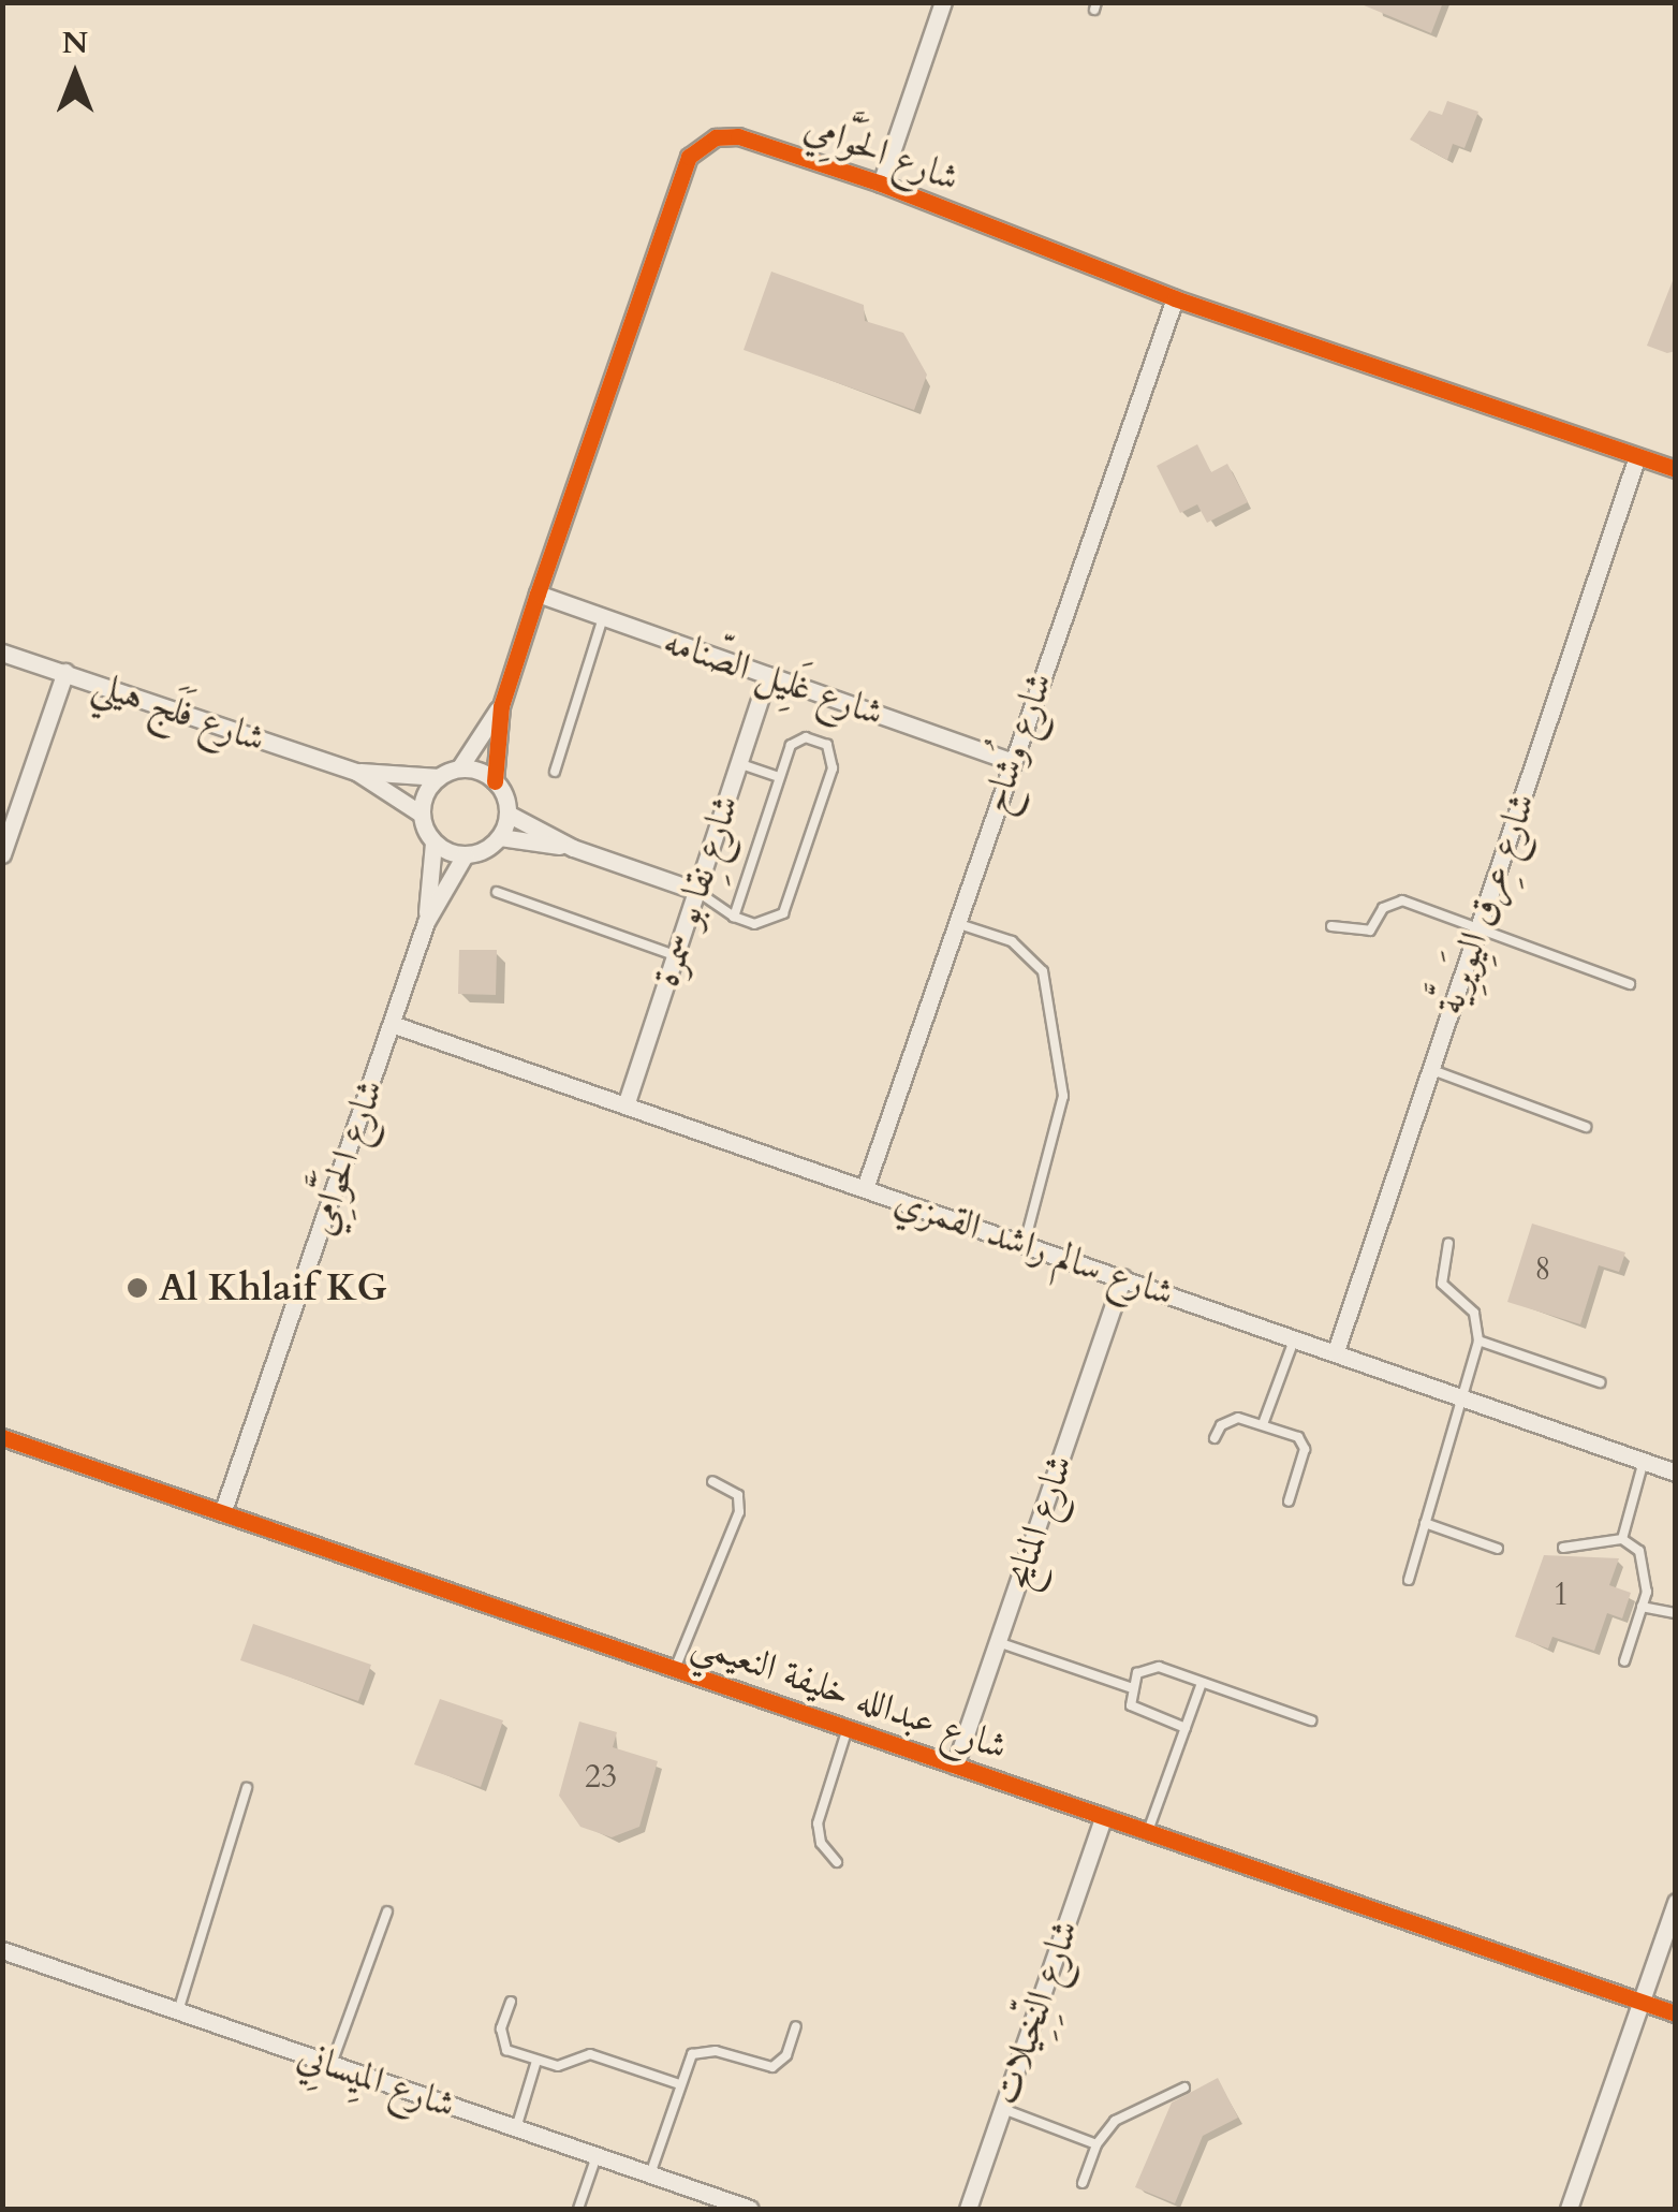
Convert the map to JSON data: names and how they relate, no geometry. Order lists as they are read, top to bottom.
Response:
{
  "streets": {
    "street": [
      "شارع الحَوَّامِي",
      "شارع غَلِيل الصّنامه",
      "شارع فَلَج هيلي",
      "شارع وُشاح",
      "شارع نِقا بو سمرة",
      "شارع عِرق اليِوَيرِيَّة",
      "شارع سالم راشد القمزي",
      "شارع المنايح",
      "شارع عبدالله خليفة النعيمي",
      "شارع النِّخِيلات",
      "شارع المِيسانِي"
    ]
  },
  "crossings": [
    ["شارع الحَوَّامِي", "شارع غَلِيل الصّنامه"],
    ["شارع الحَوَّامِي", "شارع فَلَج هيلي"],
    ["شارع الحَوَّامِي", "شارع وُشاح"],
    ["شارع الحَوَّامِي", "شارع عِرق اليِوَيرِيَّة"],
    ["شارع الحَوَّامِي", "شارع سالم راشد القمزي"],
    ["شارع الحَوَّامِي", "شارع عبدالله خليفة النعيمي"],
    ["شارع غَلِيل الصّنامه", "شارع وُشاح"],
    ["شارع غَلِيل الصّنامه", "شارع نِقا بو سمرة"],
    ["شارع وُشاح", "شارع سالم راشد القمزي"],
    ["شارع نِقا بو سمرة", "شارع سالم راشد القمزي"],
    ["شارع عِرق اليِوَيرِيَّة", "شارع سالم راشد القمزي"],
    ["شارع سالم راشد القمزي", "شارع المنايح"],
    ["شارع المنايح", "شارع عبدالله خليفة النعيمي"],
    ["شارع عبدالله خليفة النعيمي", "شارع النِّخِيلات"]
  ],
  "places": ["Al Khlaif KG"],
  "house_numbers": ["8", "1", "23"],
  "north": "top"
}
